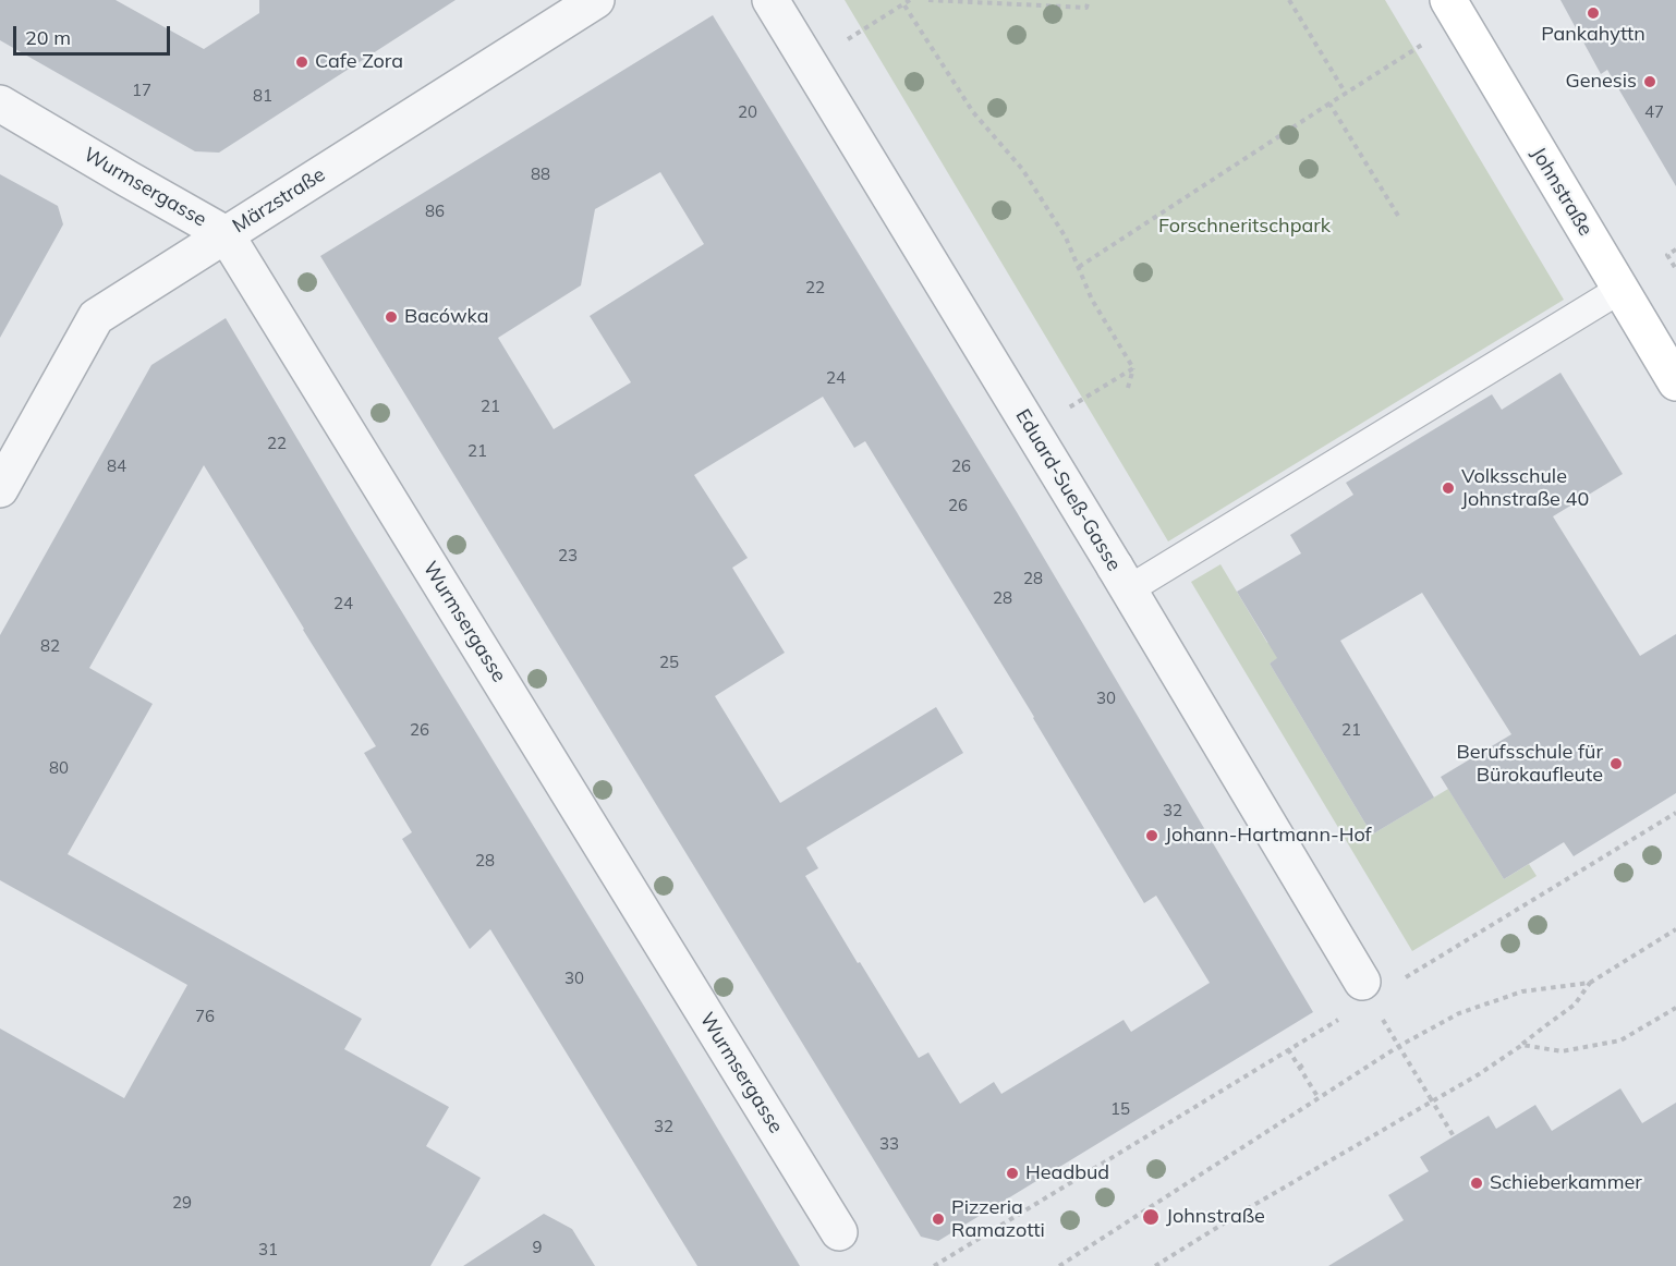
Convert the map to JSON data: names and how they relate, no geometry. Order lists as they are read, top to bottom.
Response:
{
  "streets": {
    "main road": ["Johnstraße"],
    "street": ["Wurmsergasse", "Märzstraße", "Eduard-Sueß-Gasse"]
  },
  "crossings": [
    ["Wurmsergasse", "Märzstraße"]
  ],
  "parks": ["Forschneritschpark"],
  "places": [
    "Pankahyttn",
    "Cafe Zora",
    "Genesis",
    "Bacówka",
    "Volksschule Johnstraße 40",
    "Berufsschule für Bürokaufleute",
    "Johann-Hartmann-Hof",
    "Headbud",
    "Schieberkammer",
    "Johnstraße",
    "Pizzeria Ramazotti"
  ],
  "house_numbers": [
    "17",
    "81",
    "20",
    "47",
    "88",
    "86",
    "22",
    "24",
    "21",
    "22",
    "21",
    "84",
    "26",
    "26",
    "23",
    "28",
    "28",
    "24",
    "82",
    "25",
    "30",
    "26",
    "21",
    "80",
    "32",
    "28",
    "30",
    "76",
    "15",
    "32",
    "33",
    "29",
    "9",
    "31"
  ],
  "scale_bar": "20 m"
}
